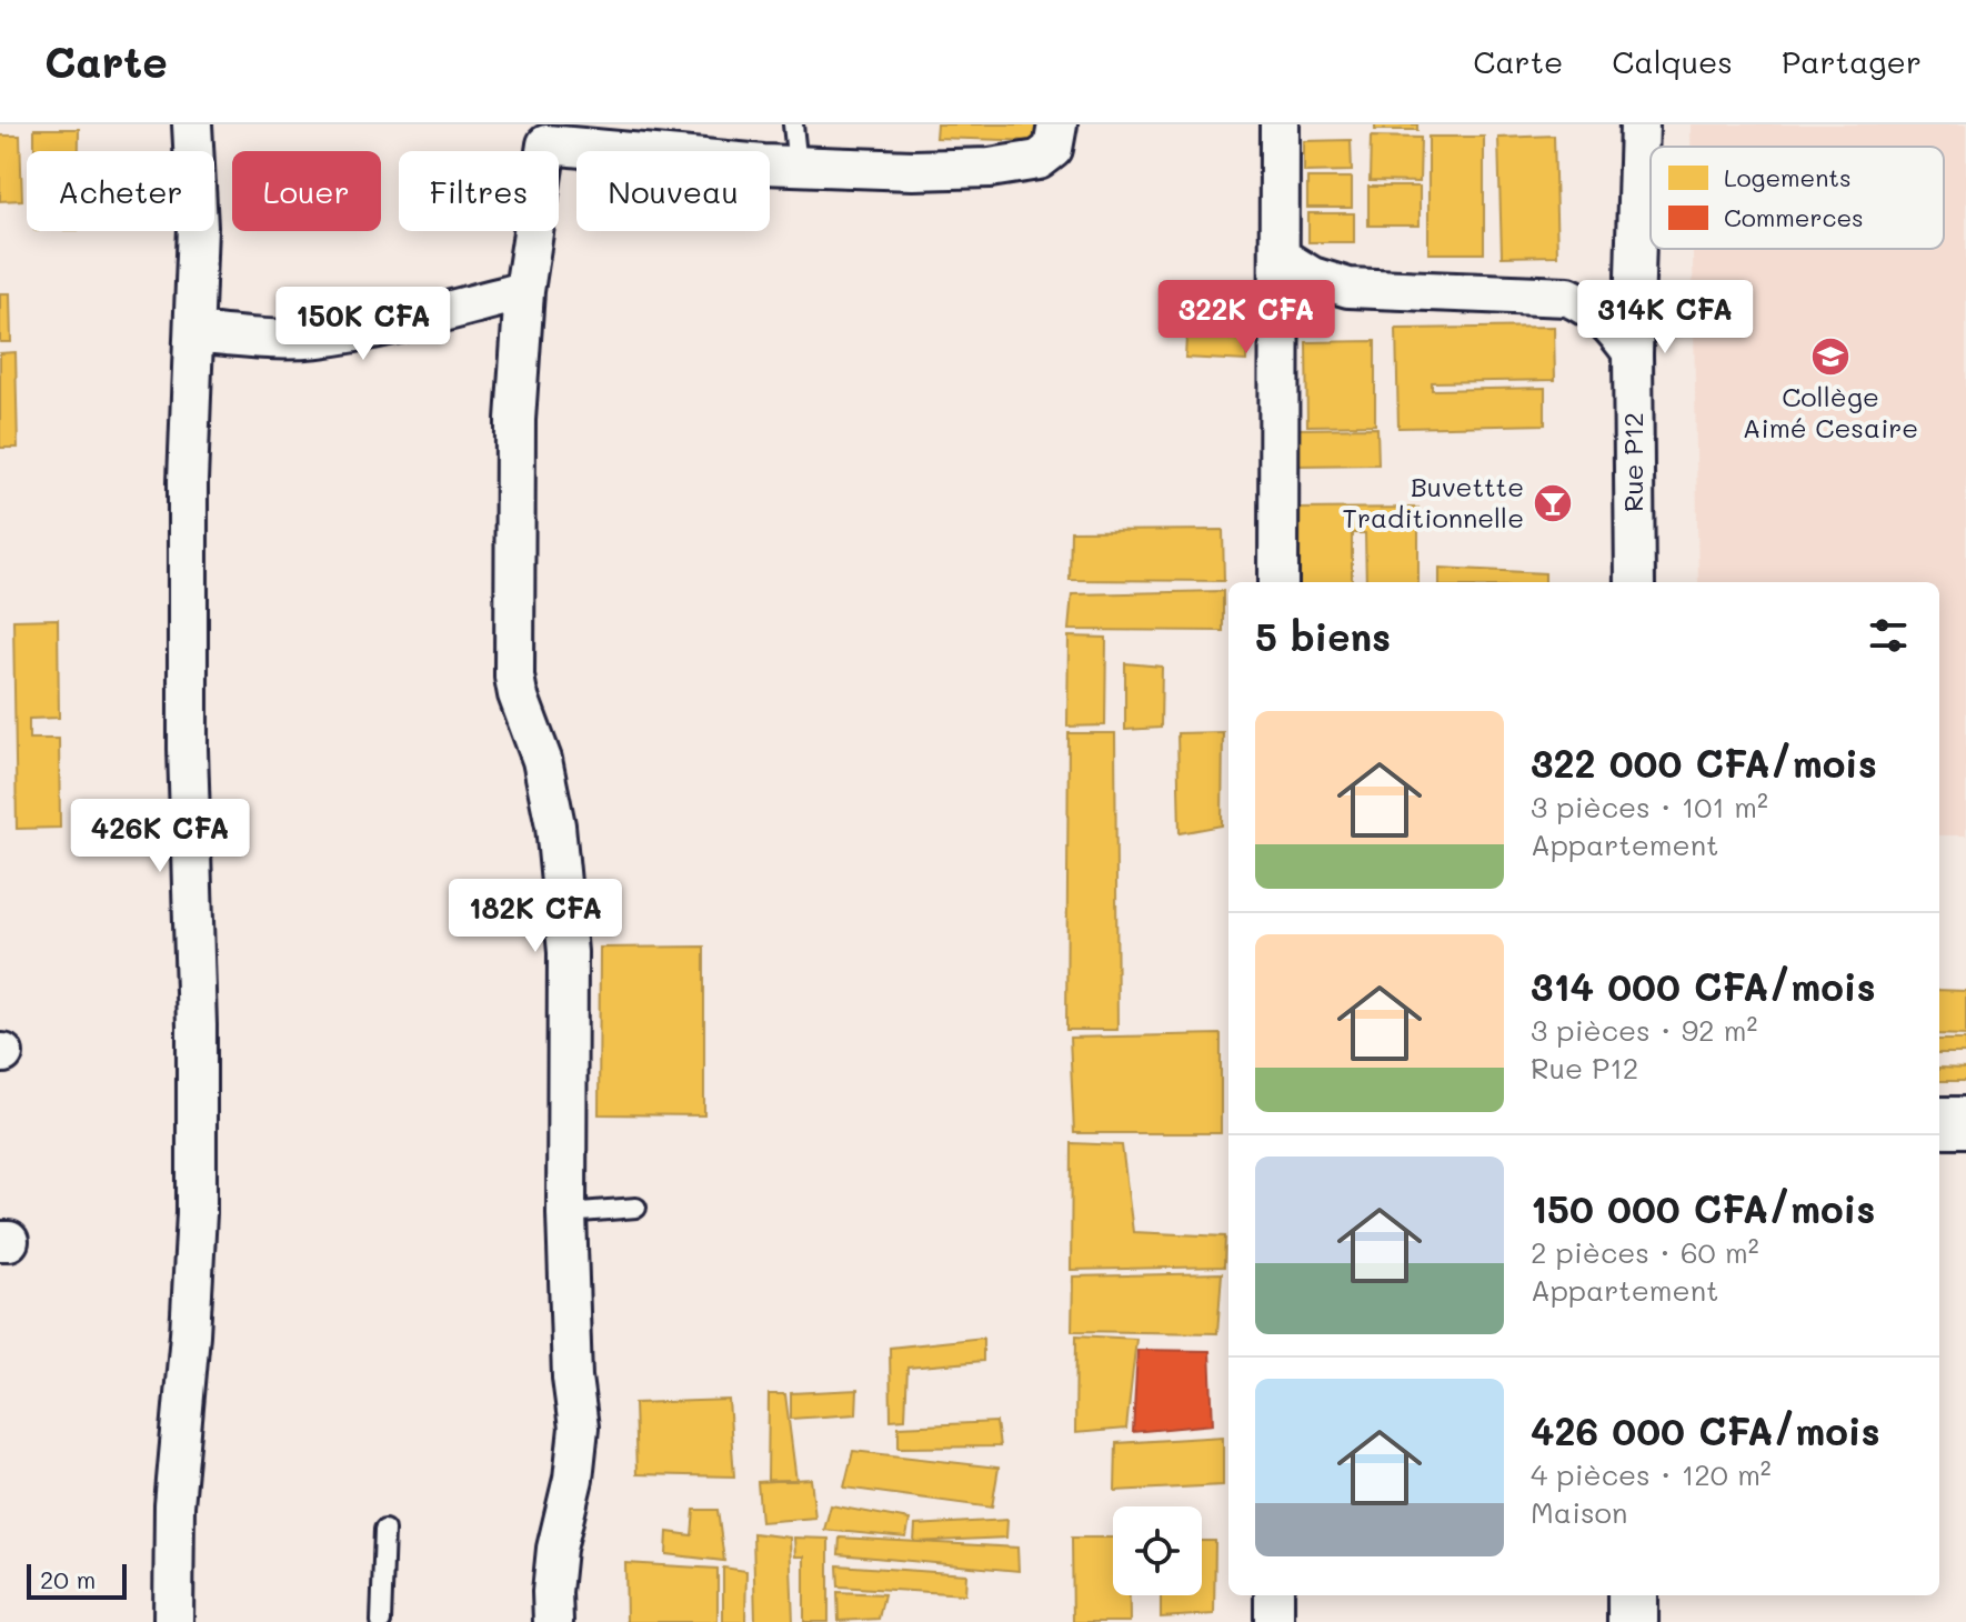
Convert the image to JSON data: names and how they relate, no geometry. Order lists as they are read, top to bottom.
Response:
{
  "streets": {
    "street": ["Rue P12"]
  },
  "places": {
    "school or university": ["Collège Aimé Cesaire"],
    "bar": ["Buvettte Traditionnelle"]
  },
  "legend": ["Logements", "Commerces"],
  "scale_bar": "20 m",
  "page": {
    "header": "Carte",
    "nav": ["Carte", "Calques", "Partager"],
    "chip": [
      "Acheter",
      "Louer",
      "Filtres",
      "Nouveau"
    ],
    "price": [
      "322K CFA",
      "314K CFA",
      "150K CFA",
      "426K CFA",
      "182K CFA"
    ],
    "heading": "5 biens",
    "list": [
      {
        "name": "322 000 CFA/mois",
        "note": "3 pièces · 101 m² · Appartement"
      },
      {
        "name": "314 000 CFA/mois",
        "note": "3 pièces · 92 m² · Rue P12"
      },
      {
        "name": "150 000 CFA/mois",
        "note": "2 pièces · 60 m² · Appartement"
      },
      {
        "name": "426 000 CFA/mois",
        "note": "4 pièces · 120 m² · Maison"
      }
    ],
    "scale": "20 m"
  }
}
